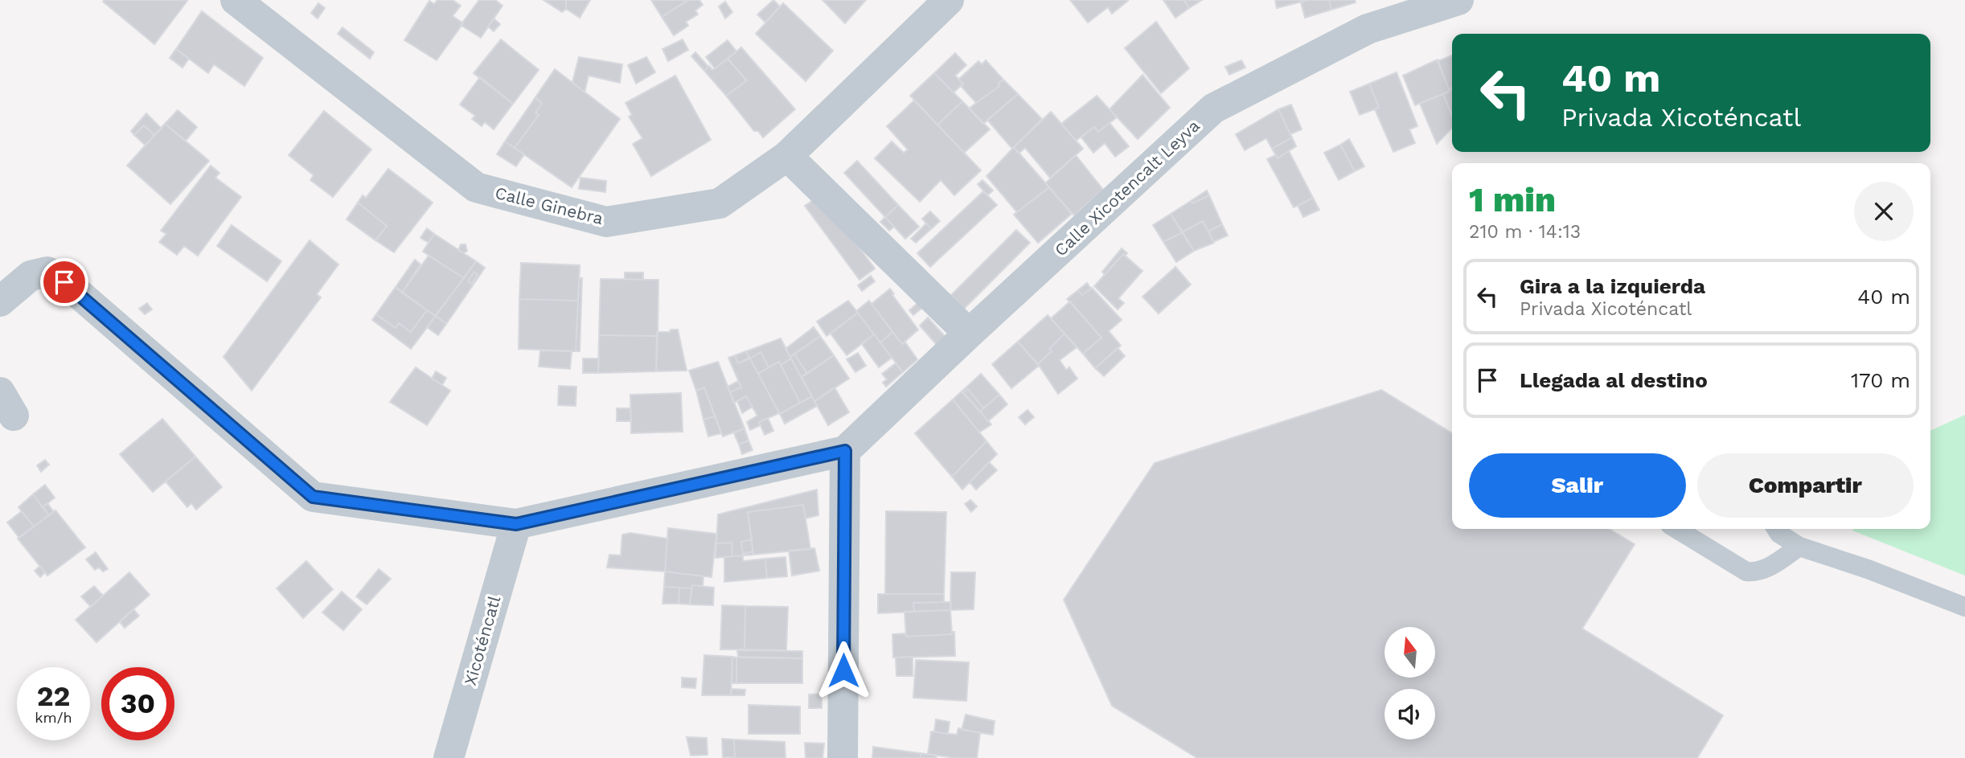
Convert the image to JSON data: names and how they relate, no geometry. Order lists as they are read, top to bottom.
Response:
{
  "streets": {
    "street": ["Calle Xicotencalt Leyva", "Calle Ginebra", "Xicoténcatl"]
  },
  "north": "top",
  "page": {
    "turn": ["40 m", "Privada Xicoténcatl"],
    "heading": ["1 min", "210 m · 14:13"],
    "list": [
      {
        "name": "Gira a la izquierda",
        "note": "Privada Xicoténcatl",
        "value": "40 m"
      },
      {
        "name": "Llegada al destino",
        "value": "170 m"
      }
    ],
    "buttons": ["Salir", "Compartir"],
    "speed": "22 km/h",
    "limit": "30"
  }
}
